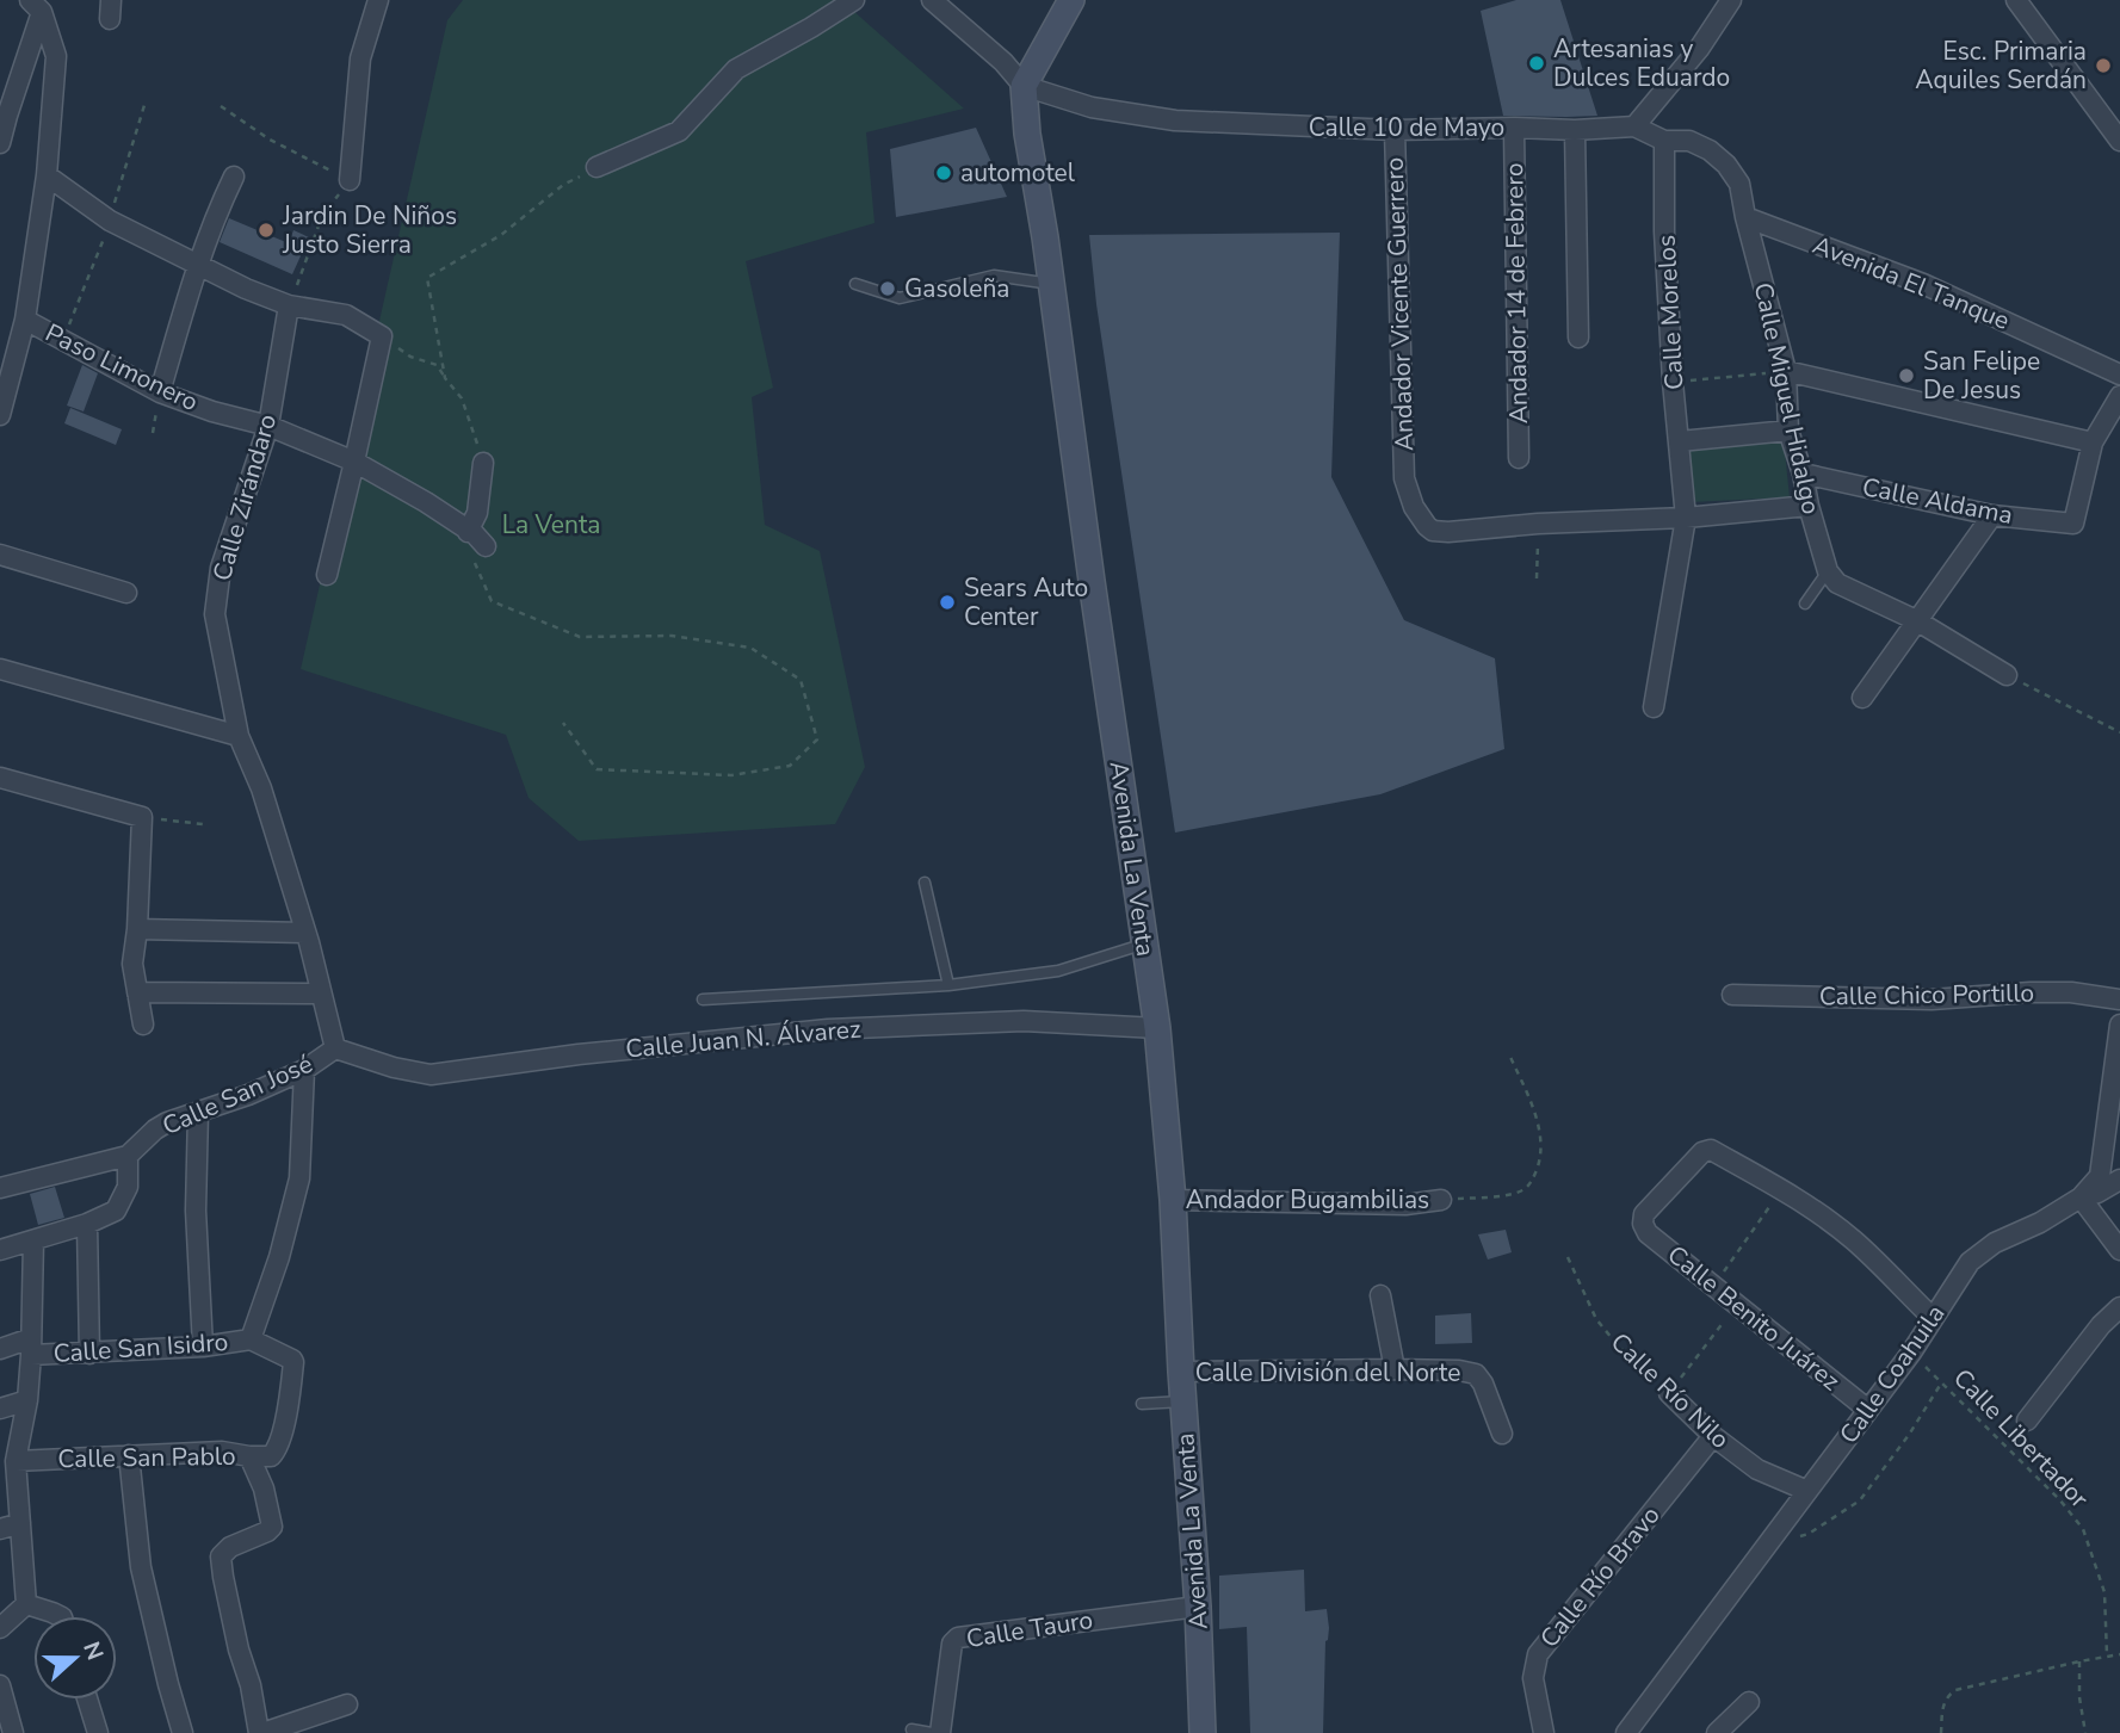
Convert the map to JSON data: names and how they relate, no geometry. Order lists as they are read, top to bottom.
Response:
{
  "streets": {
    "main road": ["Avenida La Venta"],
    "street": [
      "Calle 10 de Mayo",
      "Avenida El Tanque",
      "Andador 14 de Febrero",
      "Andador Vicente Guerrero",
      "Calle Morelos",
      "Paso Limonero",
      "Calle Miguel Hidalgo",
      "Calle Zirándaro",
      "Calle Aldama",
      "Calle Chico Portillo",
      "Calle Juan N. Álvarez",
      "Calle San José",
      "Andador Bugambilias",
      "Calle Benito Juárez",
      "Calle San Isidro",
      "Calle División del Norte",
      "Calle Coahuila",
      "Calle Río Nilo",
      "Calle San Pablo",
      "Calle Río Bravo",
      "Calle Tauro"
    ],
    "path": ["Calle Libertador"]
  },
  "crossings": [
    ["Calle 10 de Mayo", "Andador 14 de Febrero"],
    ["Calle 10 de Mayo", "Andador Vicente Guerrero"],
    ["Calle 10 de Mayo", "Avenida La Venta"],
    ["Avenida El Tanque", "Calle Miguel Hidalgo"],
    ["Calle Morelos", "Calle Miguel Hidalgo"],
    ["Paso Limonero", "Calle Zirándaro"],
    ["Calle Miguel Hidalgo", "Calle Aldama"],
    ["Calle Zirándaro", "Calle Juan N. Álvarez"],
    ["Calle Zirándaro", "Calle San José"],
    ["Avenida La Venta", "Calle Juan N. Álvarez"],
    ["Avenida La Venta", "Andador Bugambilias"],
    ["Avenida La Venta", "Calle División del Norte"],
    ["Avenida La Venta", "Calle Tauro"],
    ["Calle Juan N. Álvarez", "Calle San José"],
    ["Calle Benito Juárez", "Calle Coahuila"],
    ["Calle San Isidro", "Calle San Pablo"],
    ["Calle Coahuila", "Calle Río Nilo"],
    ["Calle Coahuila", "Calle Libertador"],
    ["Calle Río Nilo", "Calle Río Bravo"]
  ],
  "parks": ["La Venta"],
  "places": [
    "Artesanias y Dulces Eduardo",
    "Esc. Primaria Aquiles Serdán",
    "automotel",
    "Jardin De Niños Justo Sierra",
    "Gasoleña",
    "San Felipe De Jesus",
    "Sears Auto Center"
  ],
  "north": "right"
}
